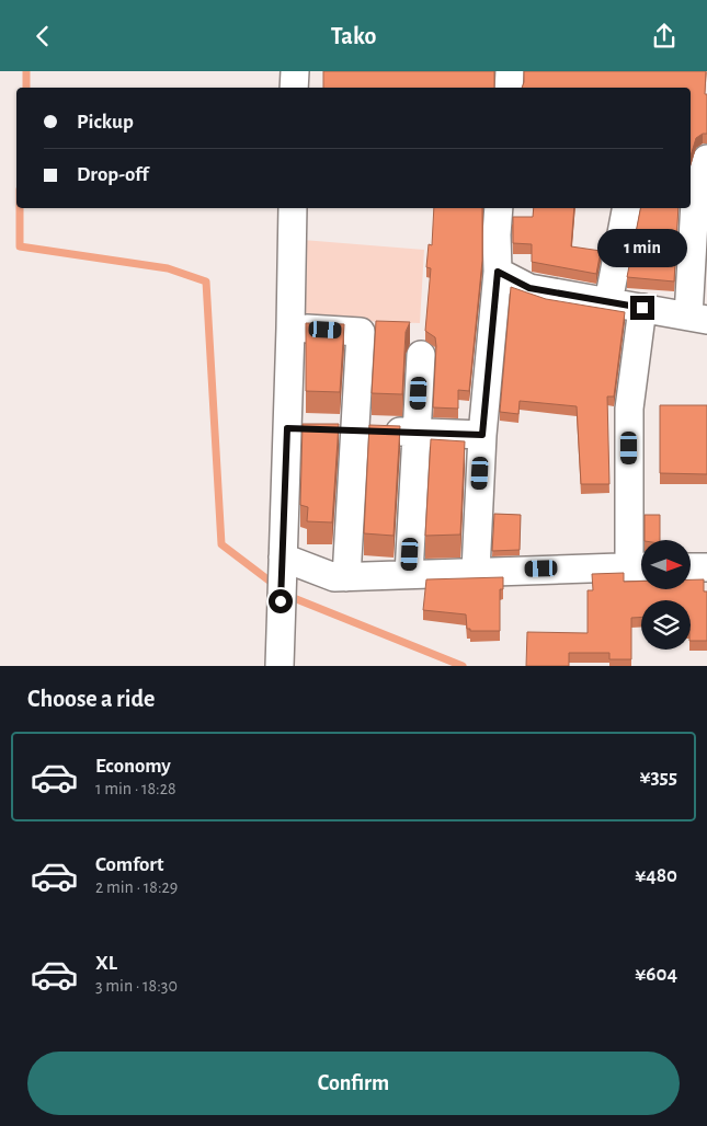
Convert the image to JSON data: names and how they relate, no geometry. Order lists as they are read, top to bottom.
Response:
{
  "north": "right",
  "page": {
    "header": "Tako",
    "banner": ["Pickup", "Drop-off"],
    "bubble": "1 min",
    "heading": "Choose a ride",
    "list": [
      {
        "name": "Economy",
        "note": "1 min · 18:28",
        "value": "¥355"
      },
      {
        "name": "Comfort",
        "note": "2 min · 18:29",
        "value": "¥480"
      },
      {
        "name": "XL",
        "note": "3 min · 18:30",
        "value": "¥604"
      }
    ],
    "buttons": "Confirm"
  }
}
